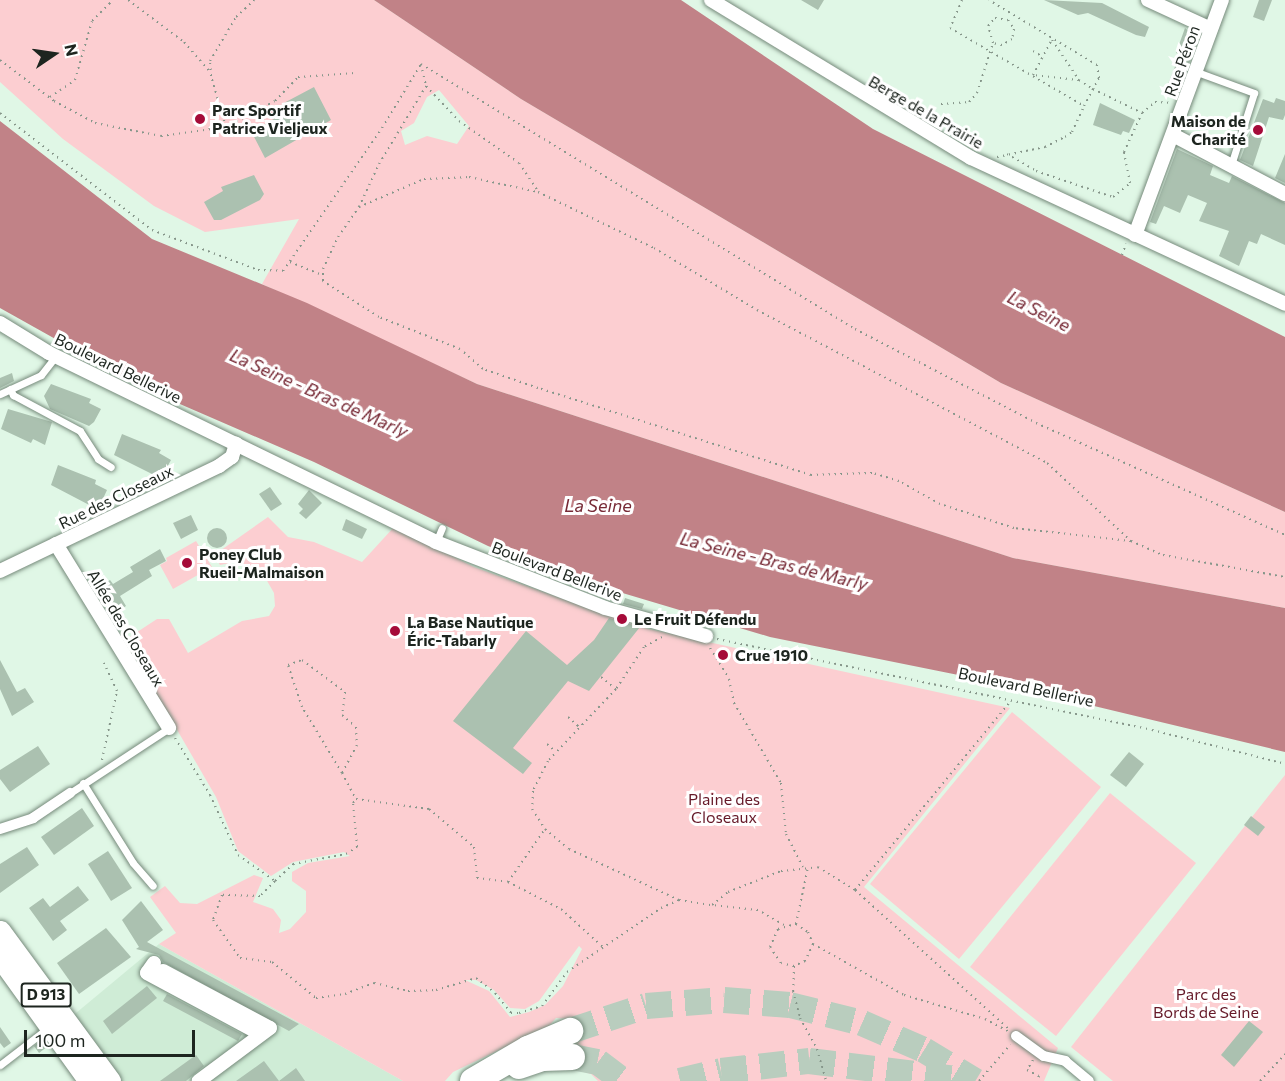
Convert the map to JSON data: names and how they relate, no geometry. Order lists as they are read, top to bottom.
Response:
{
  "streets": {
    "main road": ["D 913"],
    "street": [
      "Rue Péron",
      "Berge de la Prairie",
      "Boulevard Bellerive",
      "Rue des Closeaux",
      "Allée des Closeaux"
    ]
  },
  "crossings": [
    ["Rue Péron", "Berge de la Prairie"],
    ["Boulevard Bellerive", "Rue des Closeaux"],
    ["Rue des Closeaux", "Allée des Closeaux"]
  ],
  "water": ["La Seine", "La Seine - Bras de Marly"],
  "parks": ["Plaine des Closeaux", "Parc des Bords de Seine"],
  "places": [
    "Parc Sportif Patrice Vieljeux",
    "Maison de Charité",
    "Poney Club Rueil-Malmaison",
    "Le Fruit Défendu",
    "La Base Nautique Éric-Tabarly",
    "Crue 1910"
  ],
  "scale_bar": "100 m",
  "north": "right"
}
